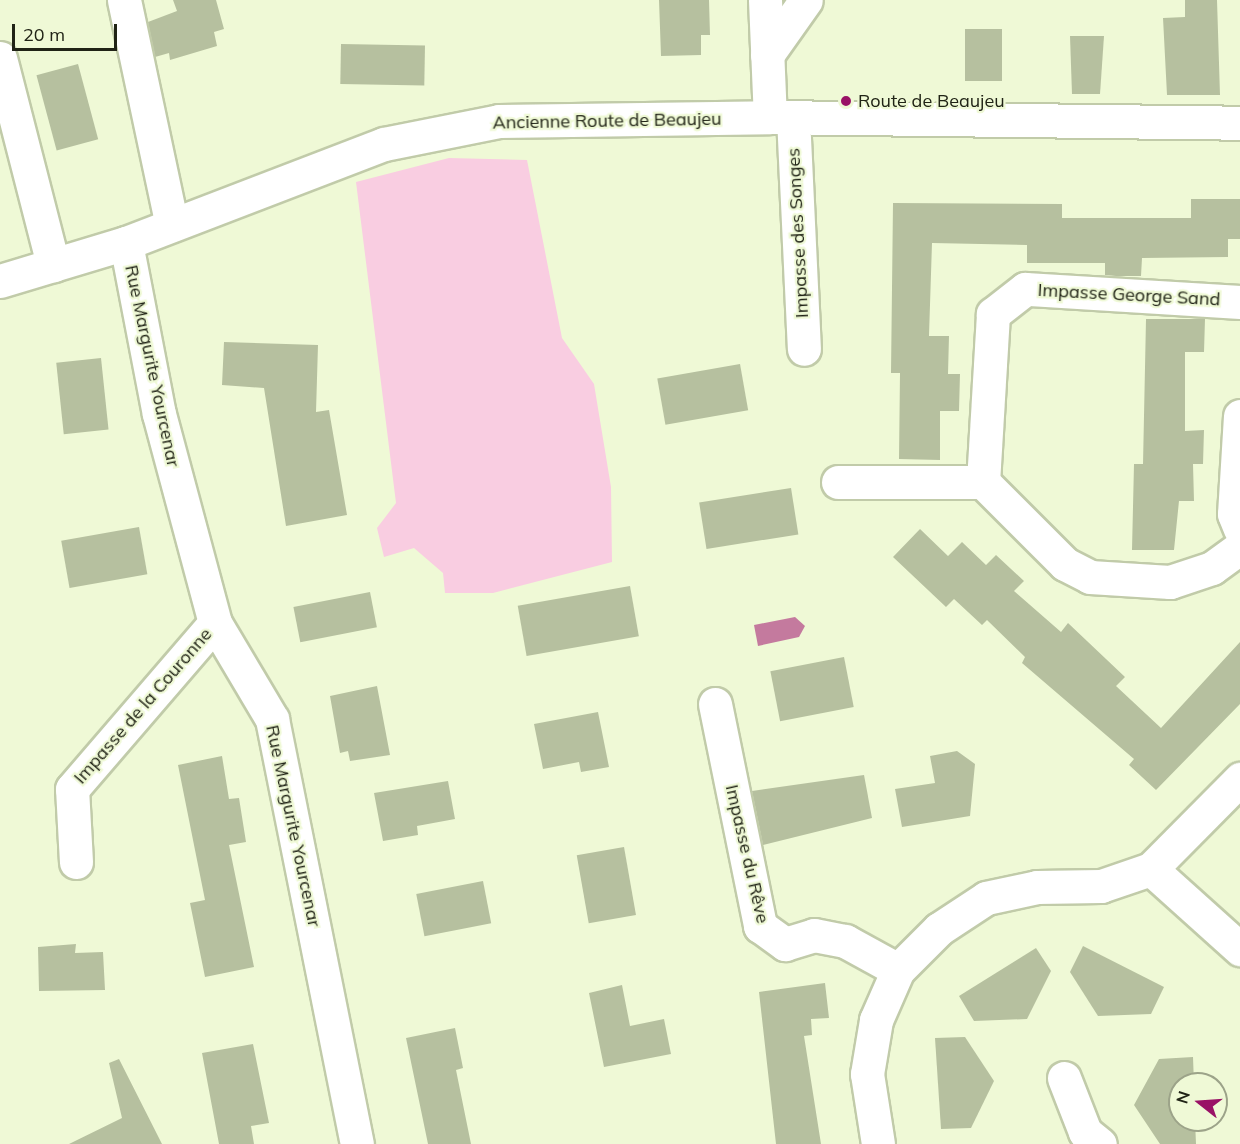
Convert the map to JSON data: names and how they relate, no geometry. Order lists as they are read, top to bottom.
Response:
{
  "streets": {
    "street": [
      "Ancienne Route de Beaujeu",
      "Impasse des Songes",
      "Impasse George Sand",
      "Rue Margurite Yourcenar",
      "Impasse de la Couronne",
      "Impasse du Rêve"
    ]
  },
  "crossings": [
    ["Ancienne Route de Beaujeu", "Impasse des Songes"],
    ["Ancienne Route de Beaujeu", "Rue Margurite Yourcenar"],
    ["Rue Margurite Yourcenar", "Impasse de la Couronne"]
  ],
  "places": ["Route de Beaujeu"],
  "scale_bar": "20 m",
  "north": "left"
}
